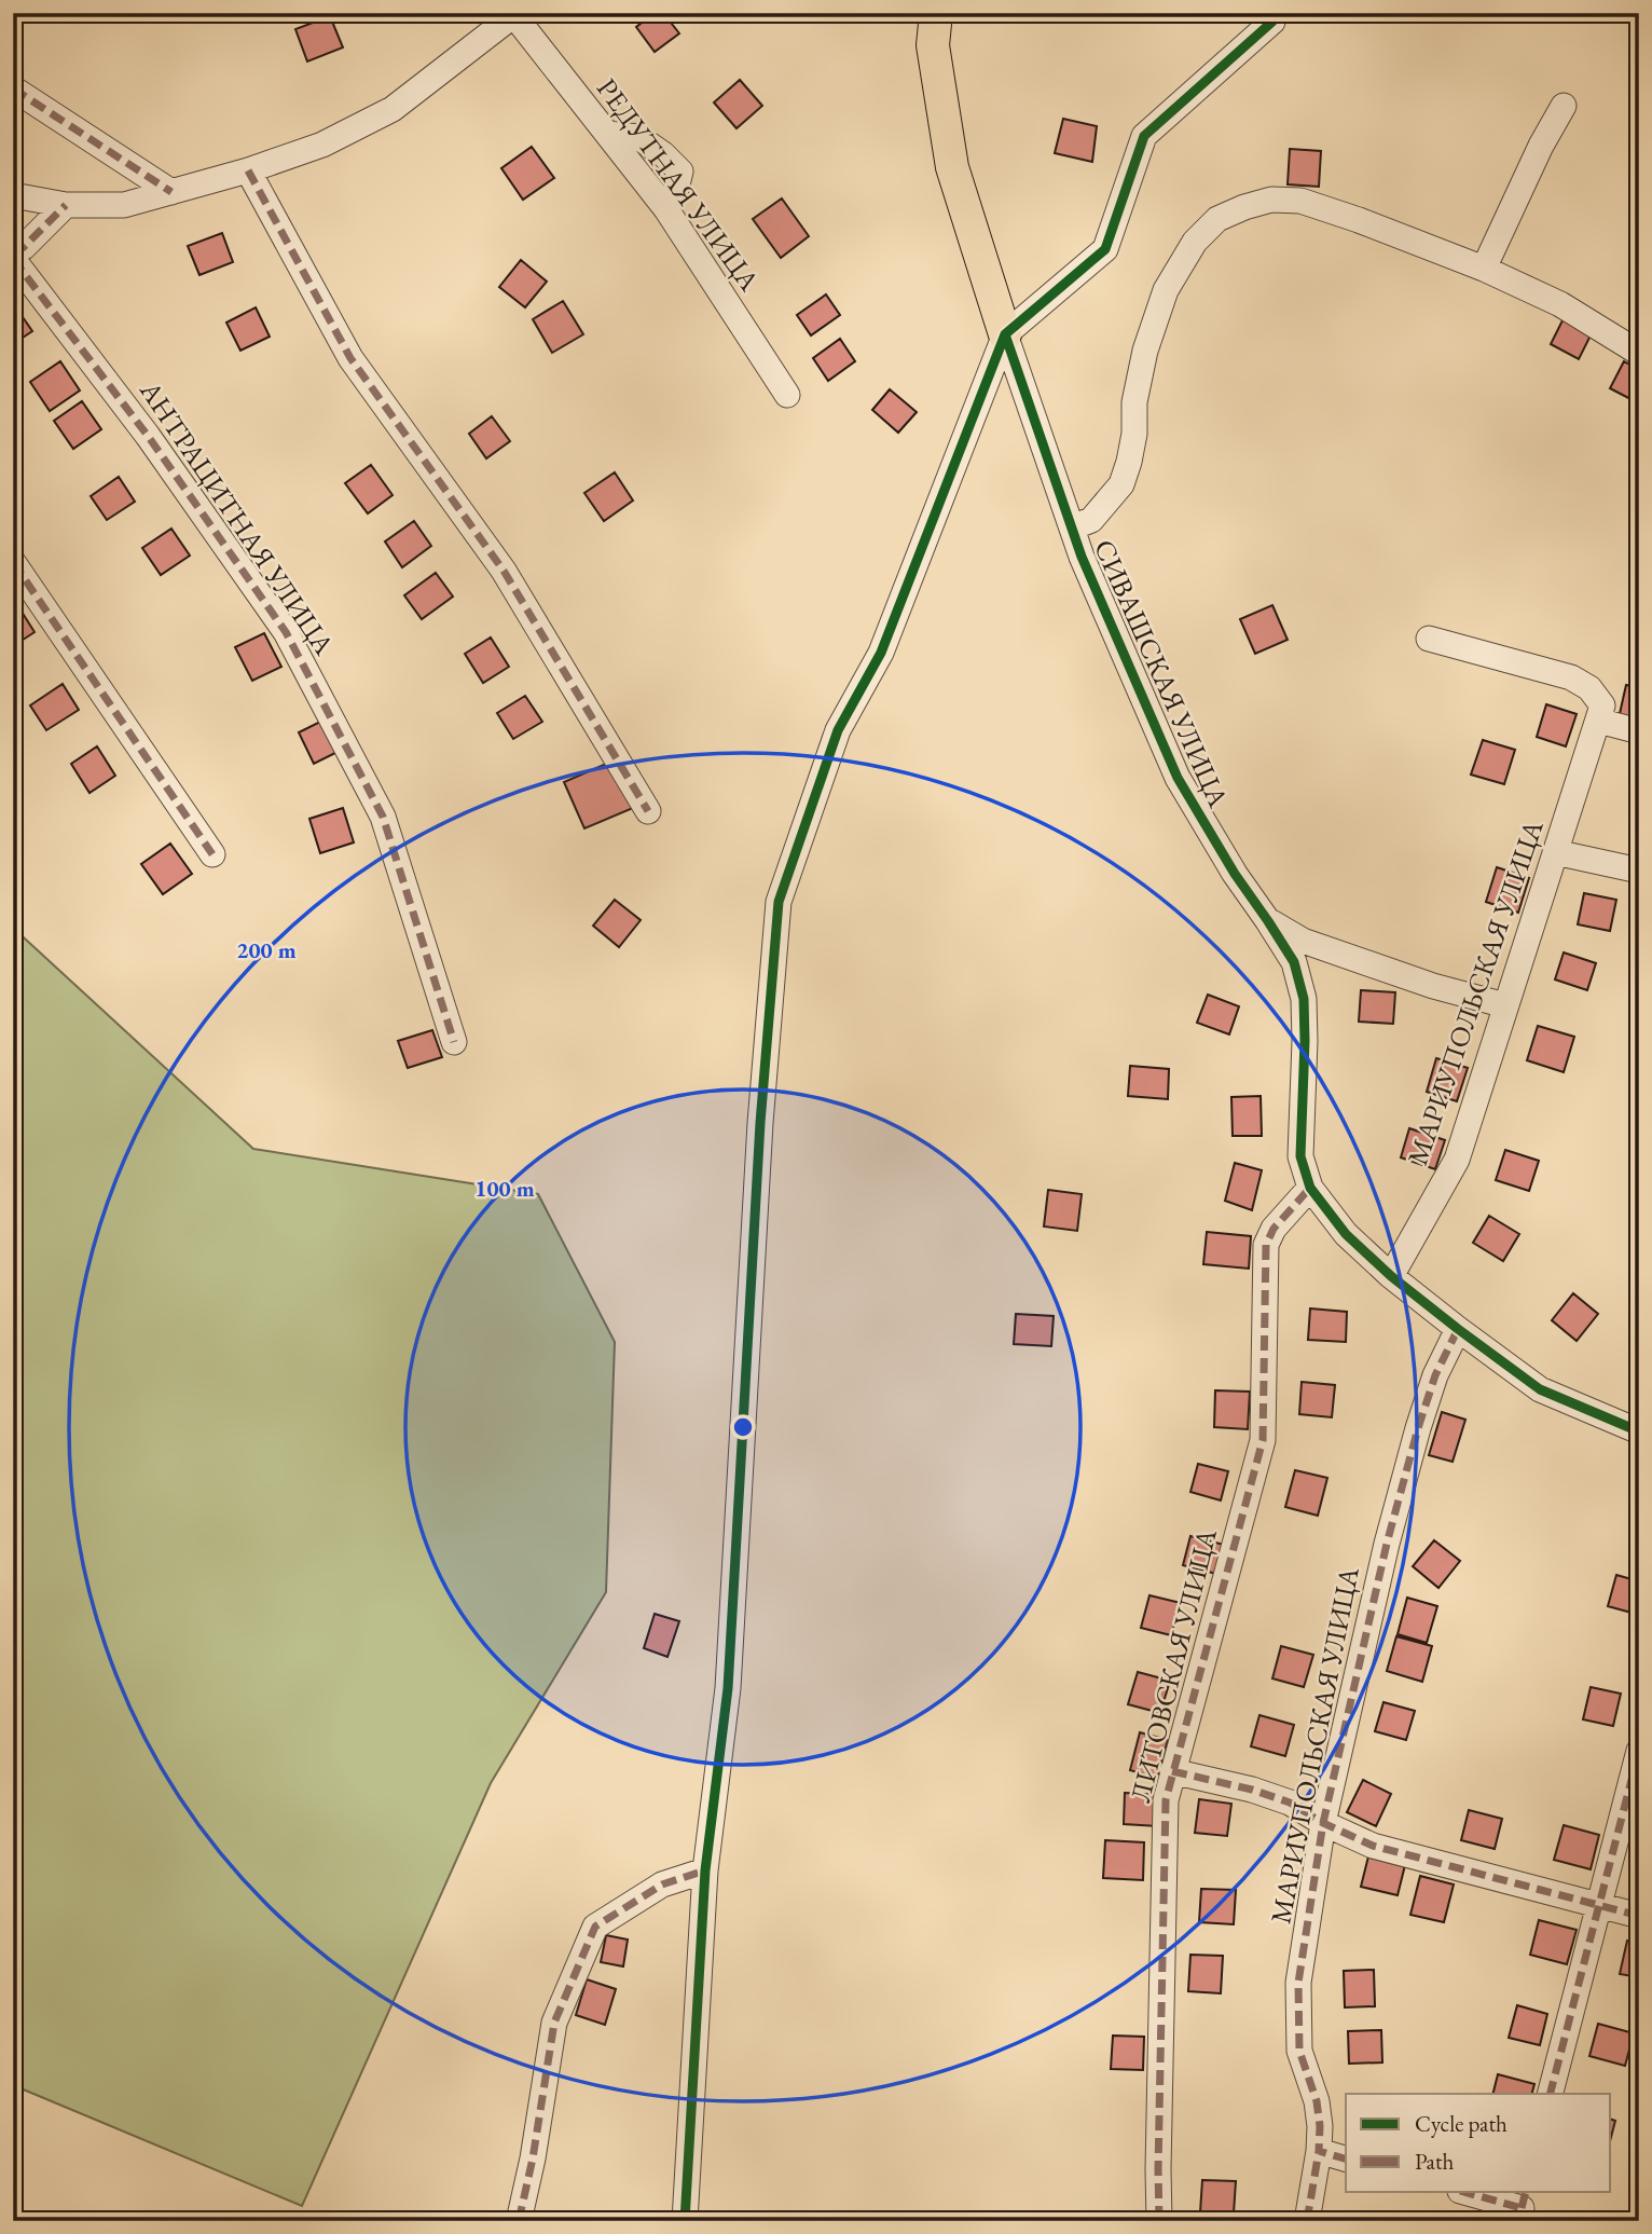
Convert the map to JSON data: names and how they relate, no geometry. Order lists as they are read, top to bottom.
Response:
{
  "streets": {
    "street": [
      "РЕДУТНАЯ УЛИЦА",
      "АНТРАЦИТНАЯ УЛИЦА",
      "СИВАШСКАЯ УЛИЦА",
      "МАРИУПОЛЬСКАЯ УЛИЦА",
      "ЛИТОВСКАЯ УЛИЦА"
    ]
  },
  "crossings": [
    ["СИВАШСКАЯ УЛИЦА", "МАРИУПОЛЬСКАЯ УЛИЦА"],
    ["СИВАШСКАЯ УЛИЦА", "ЛИТОВСКАЯ УЛИЦА"]
  ],
  "legend": ["Cycle path", "Path"],
  "rings": ["200 m", "100 m"]
}
